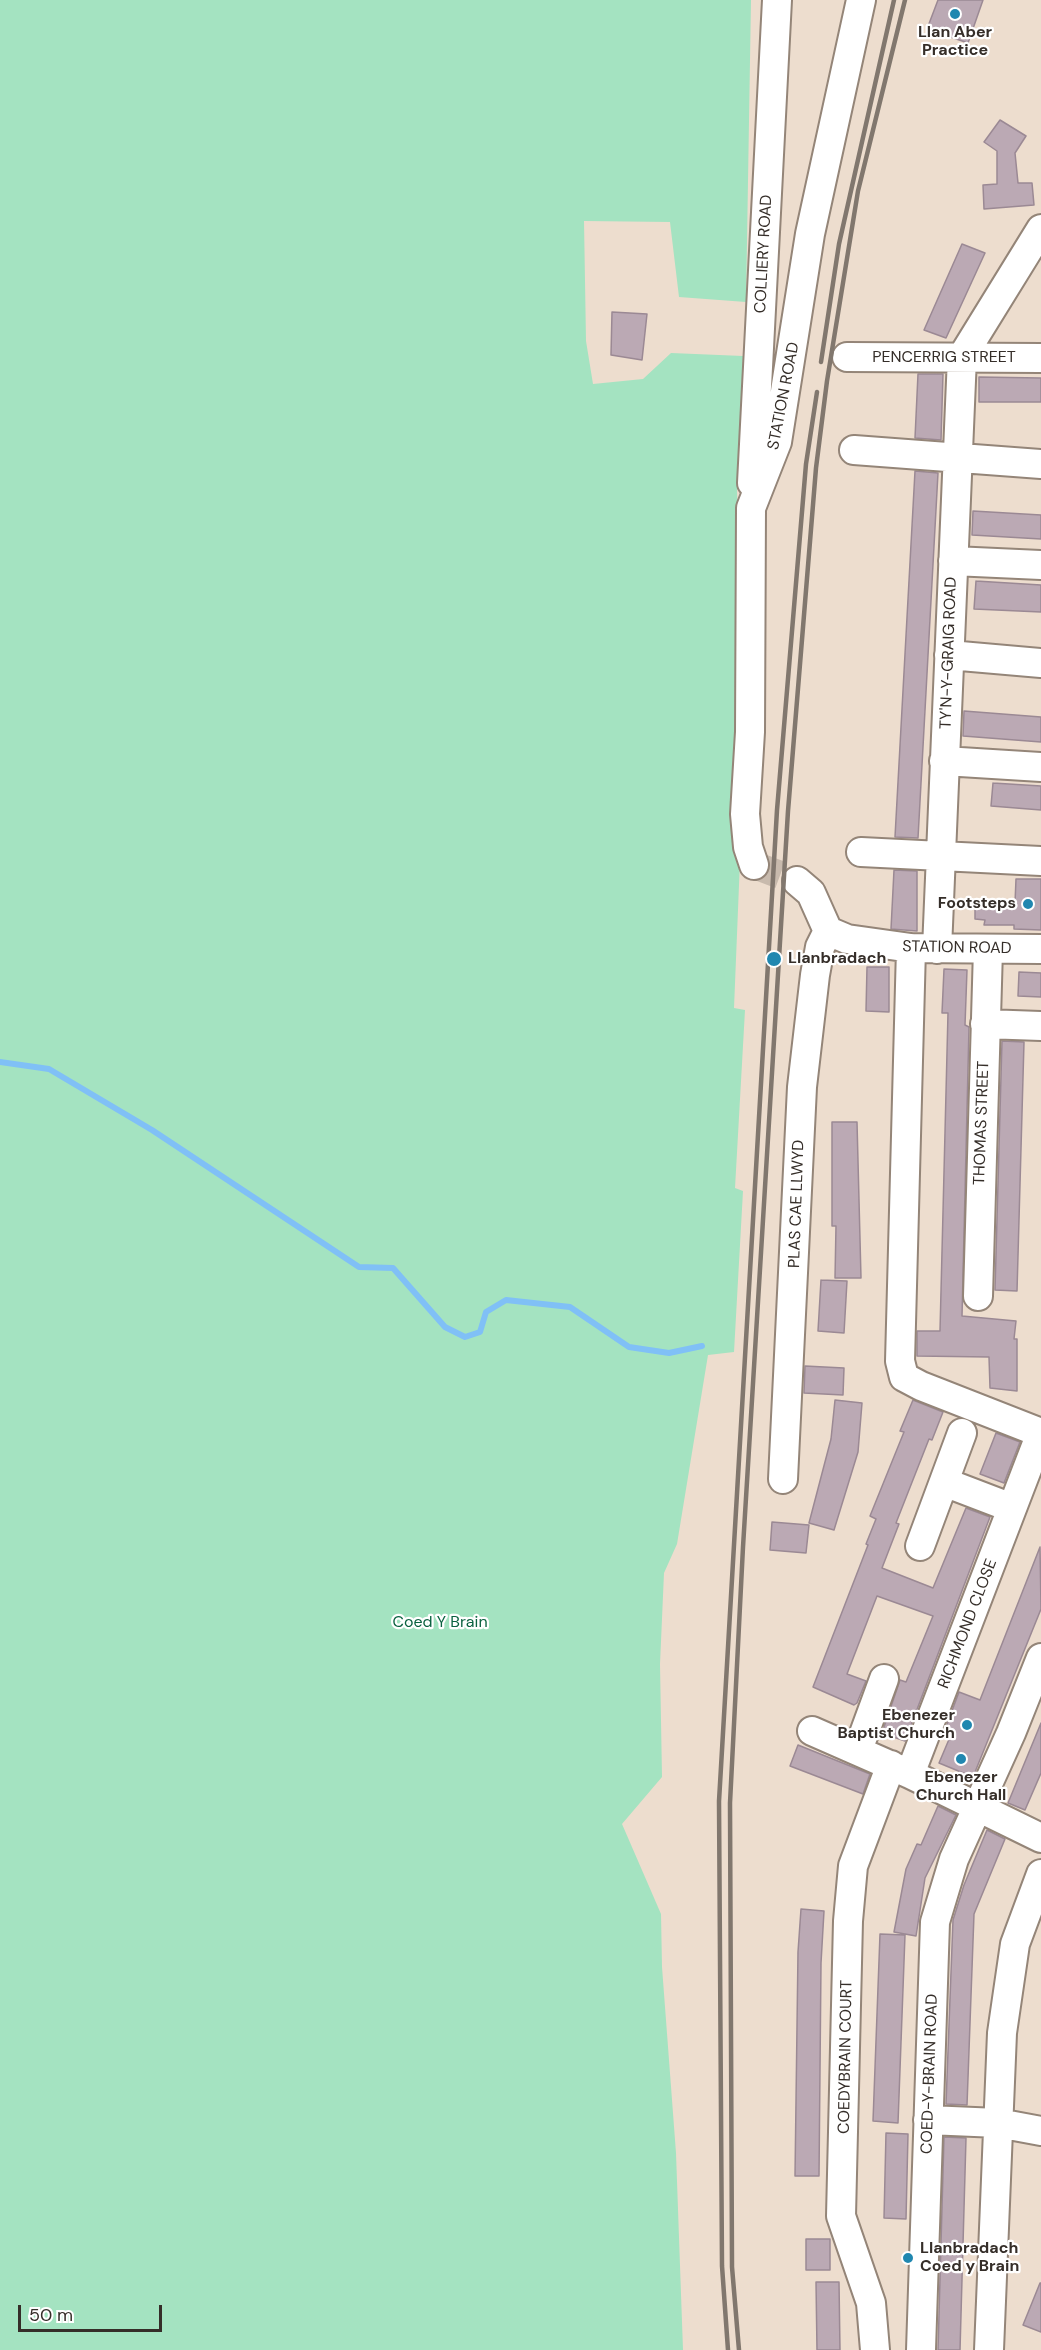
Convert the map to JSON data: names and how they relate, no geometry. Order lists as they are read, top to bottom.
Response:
{
  "streets": {
    "street": [
      "COLLIERY ROAD",
      "PENCERRIG STREET",
      "STATION ROAD",
      "TY'N-Y-GRAIG ROAD",
      "THOMAS STREET",
      "PLAS CAE LLWYD",
      "RICHMOND CLOSE",
      "COEDYBRAIN COURT",
      "COED-Y-BRAIN ROAD"
    ]
  },
  "crossings": [
    ["COLLIERY ROAD", "STATION ROAD"],
    ["PENCERRIG STREET", "TY'N-Y-GRAIG ROAD"],
    ["STATION ROAD", "TY'N-Y-GRAIG ROAD"],
    ["STATION ROAD", "THOMAS STREET"],
    ["STATION ROAD", "PLAS CAE LLWYD"],
    ["TY'N-Y-GRAIG ROAD", "RICHMOND CLOSE"],
    ["RICHMOND CLOSE", "COEDYBRAIN COURT"]
  ],
  "parks": ["Coed Y Brain"],
  "places": [
    "Llan Aber Practice",
    "Footsteps",
    "Llanbradach",
    "Ebenezer Baptist Church",
    "Ebenezer Church Hall",
    "Llanbradach Coed y Brain"
  ],
  "scale_bar": "50 m"
}
